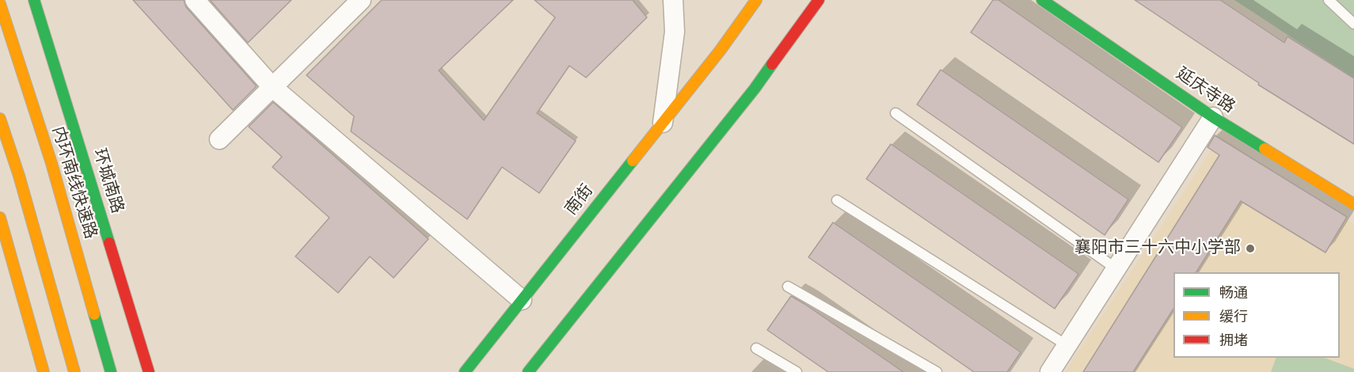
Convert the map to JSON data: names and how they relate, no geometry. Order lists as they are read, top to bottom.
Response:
{
  "streets": {
    "main road": [
      "延庆寺路",
      "环城南路",
      "内环南线快速路",
      "南街"
    ]
  },
  "places": ["襄阳市三十六中小学部"],
  "legend": ["畅通", "缓行", "拥堵"]
}
